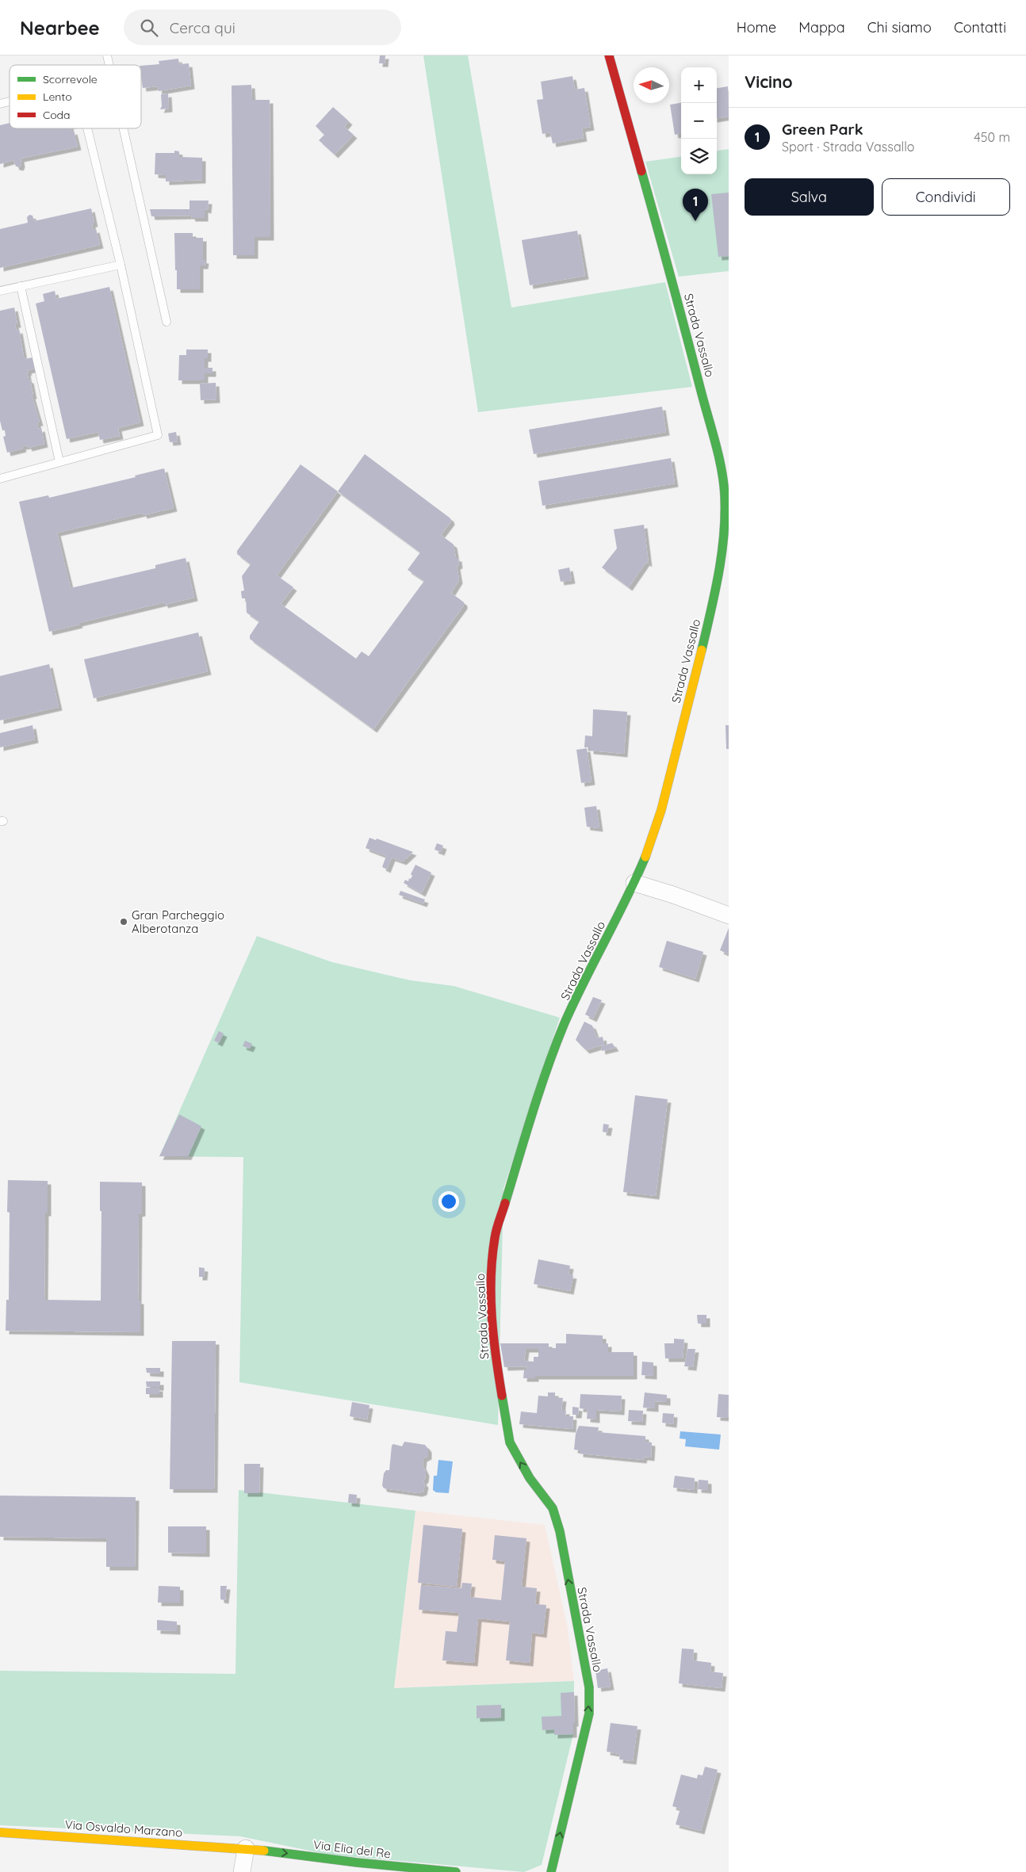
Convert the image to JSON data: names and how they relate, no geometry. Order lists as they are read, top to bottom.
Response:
{
  "streets": {
    "street": ["Strada Vassallo", "Via Osvaldo Marzano", "Via Elia del Re"]
  },
  "crossings": [
    ["Via Osvaldo Marzano", "Via Elia del Re"]
  ],
  "one_way": ["Strada Vassallo", "Via Elia del Re"],
  "places": ["Gran Parcheggio Alberotanza"],
  "legend": ["Scorrevole", "Lento", "Coda"],
  "north": "left",
  "page": {
    "header": "Nearbee",
    "search": "Cerca qui",
    "nav": [
      "Home",
      "Mappa",
      "Chi siamo",
      "Contatti"
    ],
    "heading": "Vicino",
    "map_buttons": ["+", "−"],
    "list": [
      {
        "mark": "1",
        "name": "Green Park",
        "note": "Sport · Strada Vassallo",
        "value": "450 m"
      }
    ],
    "buttons": ["Salva", "Condividi"],
    "pins": "1"
  }
}
